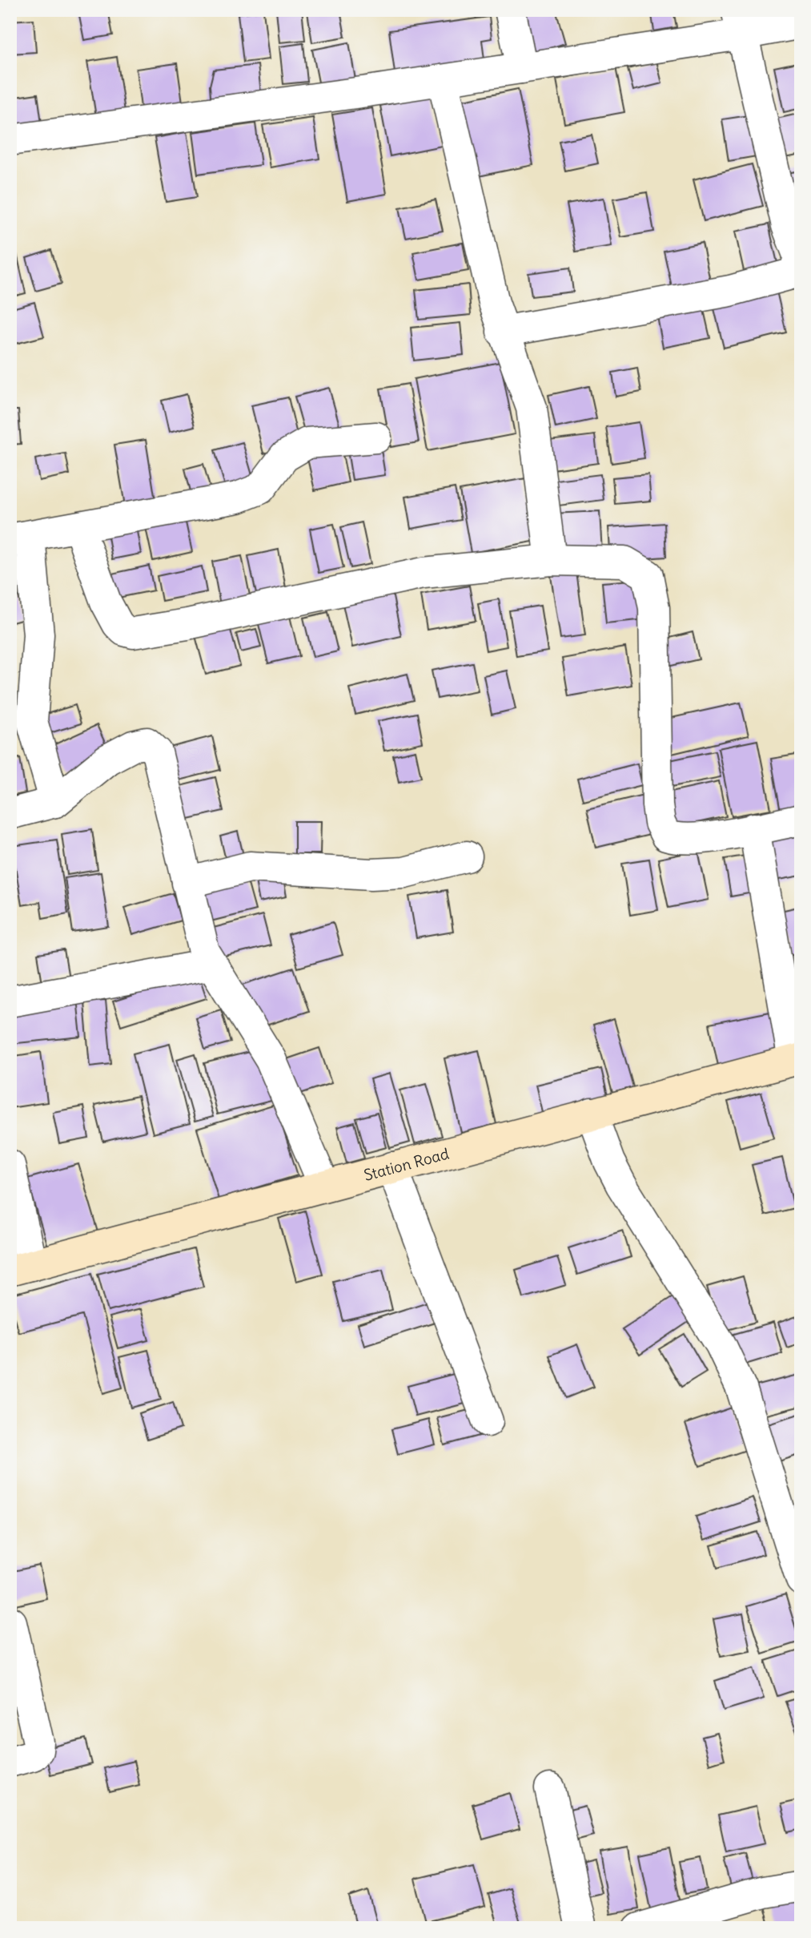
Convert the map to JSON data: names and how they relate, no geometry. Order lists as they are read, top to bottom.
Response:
{
  "streets": {
    "main road": ["Station Road"]
  }
}
